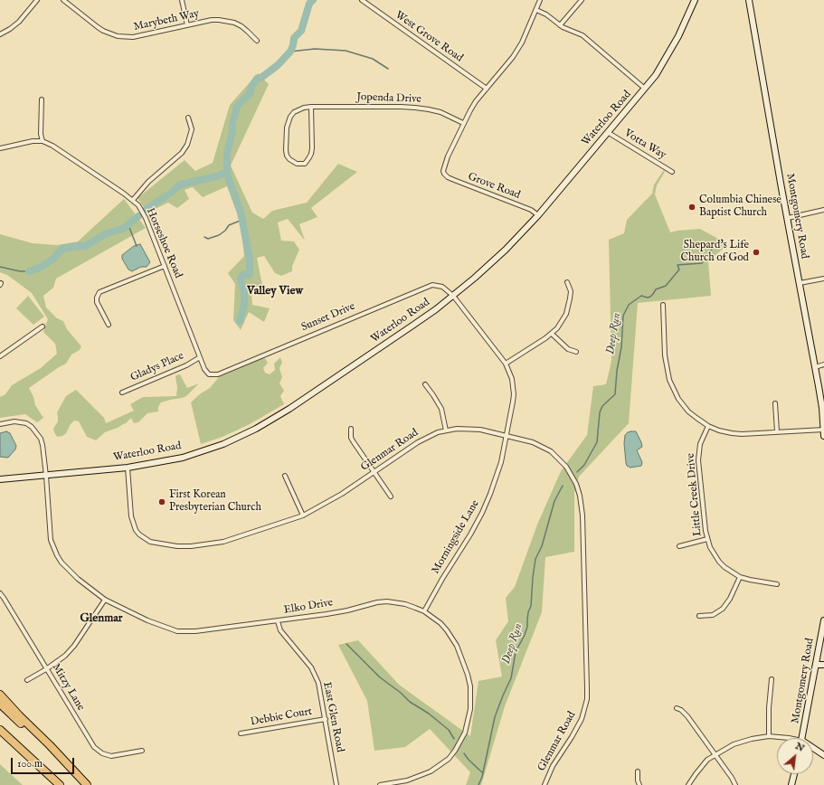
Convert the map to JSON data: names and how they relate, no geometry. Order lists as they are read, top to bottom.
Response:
{
  "streets": {
    "main road": ["Waterloo Road", "Montgomery Road"],
    "street": [
      "Marybeth Way",
      "West Grove Road",
      "Jopenda Drive",
      "Votta Way",
      "Grove Road",
      "Horseshoe Road",
      "Sunset Drive",
      "Gladys Place",
      "Glenmar Road",
      "Little Creek Drive",
      "Morningside Lane",
      "Elko Drive",
      "Mitzy Lane",
      "Debbie Court",
      "East Glen Road"
    ]
  },
  "crossings": [
    ["Jopenda Drive", "Grove Road"],
    ["Waterloo Road", "Votta Way"],
    ["Waterloo Road", "Grove Road"],
    ["Waterloo Road", "Sunset Drive"],
    ["Waterloo Road", "Glenmar Road"],
    ["Waterloo Road", "Morningside Lane"],
    ["Waterloo Road", "Elko Drive"],
    ["Horseshoe Road", "Sunset Drive"],
    ["Horseshoe Road", "Gladys Place"],
    ["Sunset Drive", "Morningside Lane"],
    ["Glenmar Road", "Morningside Lane"],
    ["Morningside Lane", "Elko Drive"],
    ["Elko Drive", "East Glen Road"],
    ["Debbie Court", "East Glen Road"]
  ],
  "districts": ["Valley View", "Glenmar"],
  "water": ["Deep Run"],
  "places": ["Columbia Chinese Baptist Church", "Shepard's Life Church of God", "First Korean Presbyterian Church"],
  "scale_bar": "100 m",
  "north": "top right"
}
